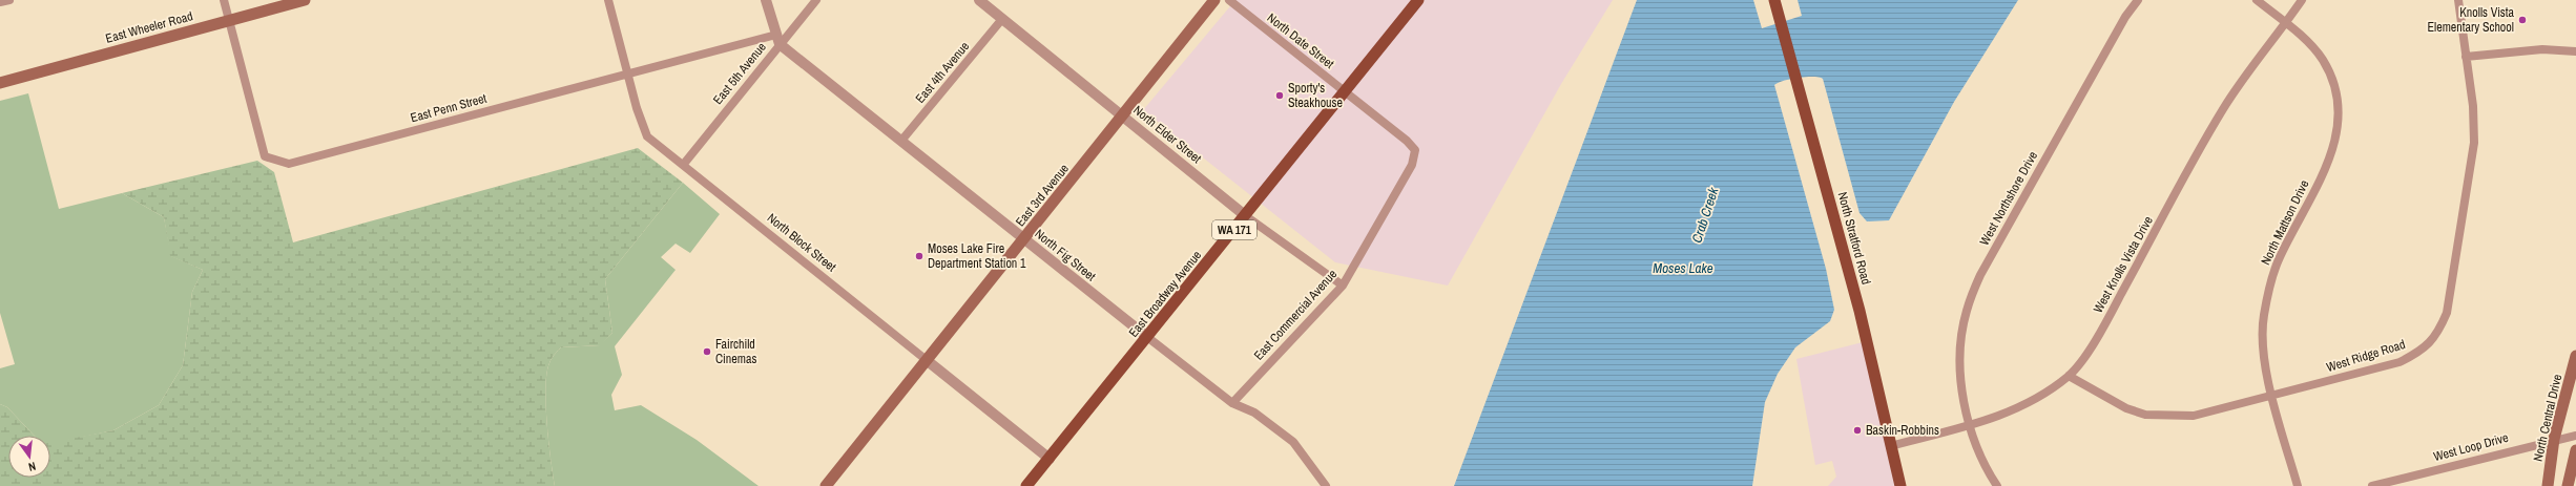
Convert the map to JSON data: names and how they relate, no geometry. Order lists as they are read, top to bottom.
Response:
{
  "streets": {
    "main road": [
      "East Wheeler Road",
      "East 3rd Avenue",
      "WA 171",
      "North Stratford Road",
      "East Broadway Avenue",
      "North Central Drive"
    ],
    "street": [
      "North Date Street",
      "East 4th Avenue",
      "East 5th Avenue",
      "East Penn Street",
      "North Elder Street",
      "West Northshore Drive",
      "North Mattson Drive",
      "North Block Street",
      "North Fig Street",
      "West Knolls Vista Drive",
      "East Commercial Avenue",
      "West Ridge Road",
      "West Loop Drive"
    ]
  },
  "crossings": [
    ["East Wheeler Road", "East Penn Street"],
    ["North Date Street", "East Broadway Avenue"],
    ["North Date Street", "East Commercial Avenue"],
    ["East 4th Avenue", "North Elder Street"],
    ["East 4th Avenue", "North Fig Street"],
    ["East 5th Avenue", "East Penn Street"],
    ["East 5th Avenue", "North Block Street"],
    ["East 5th Avenue", "North Fig Street"],
    ["East Penn Street", "North Block Street"],
    ["East Penn Street", "North Fig Street"],
    ["North Elder Street", "East 3rd Avenue"],
    ["North Elder Street", "East Broadway Avenue"],
    ["North Elder Street", "East Commercial Avenue"],
    ["East 3rd Avenue", "North Block Street"],
    ["East 3rd Avenue", "North Fig Street"],
    ["West Northshore Drive", "West Knolls Vista Drive"],
    ["North Mattson Drive", "West Knolls Vista Drive"],
    ["North Mattson Drive", "West Ridge Road"],
    ["North Stratford Road", "West Knolls Vista Drive"],
    ["North Block Street", "East Broadway Avenue"],
    ["North Fig Street", "East Broadway Avenue"],
    ["North Fig Street", "East Commercial Avenue"],
    ["West Knolls Vista Drive", "West Ridge Road"],
    ["North Central Drive", "West Loop Drive"]
  ],
  "water": ["Crab Creek", "Moses Lake"],
  "places": [
    "Knolls Vista Elementary School",
    "Sporty's Steakhouse",
    "Moses Lake Fire Department Station 1",
    "Fairchild Cinemas",
    "Baskin-Robbins"
  ],
  "north": "bottom"
}
